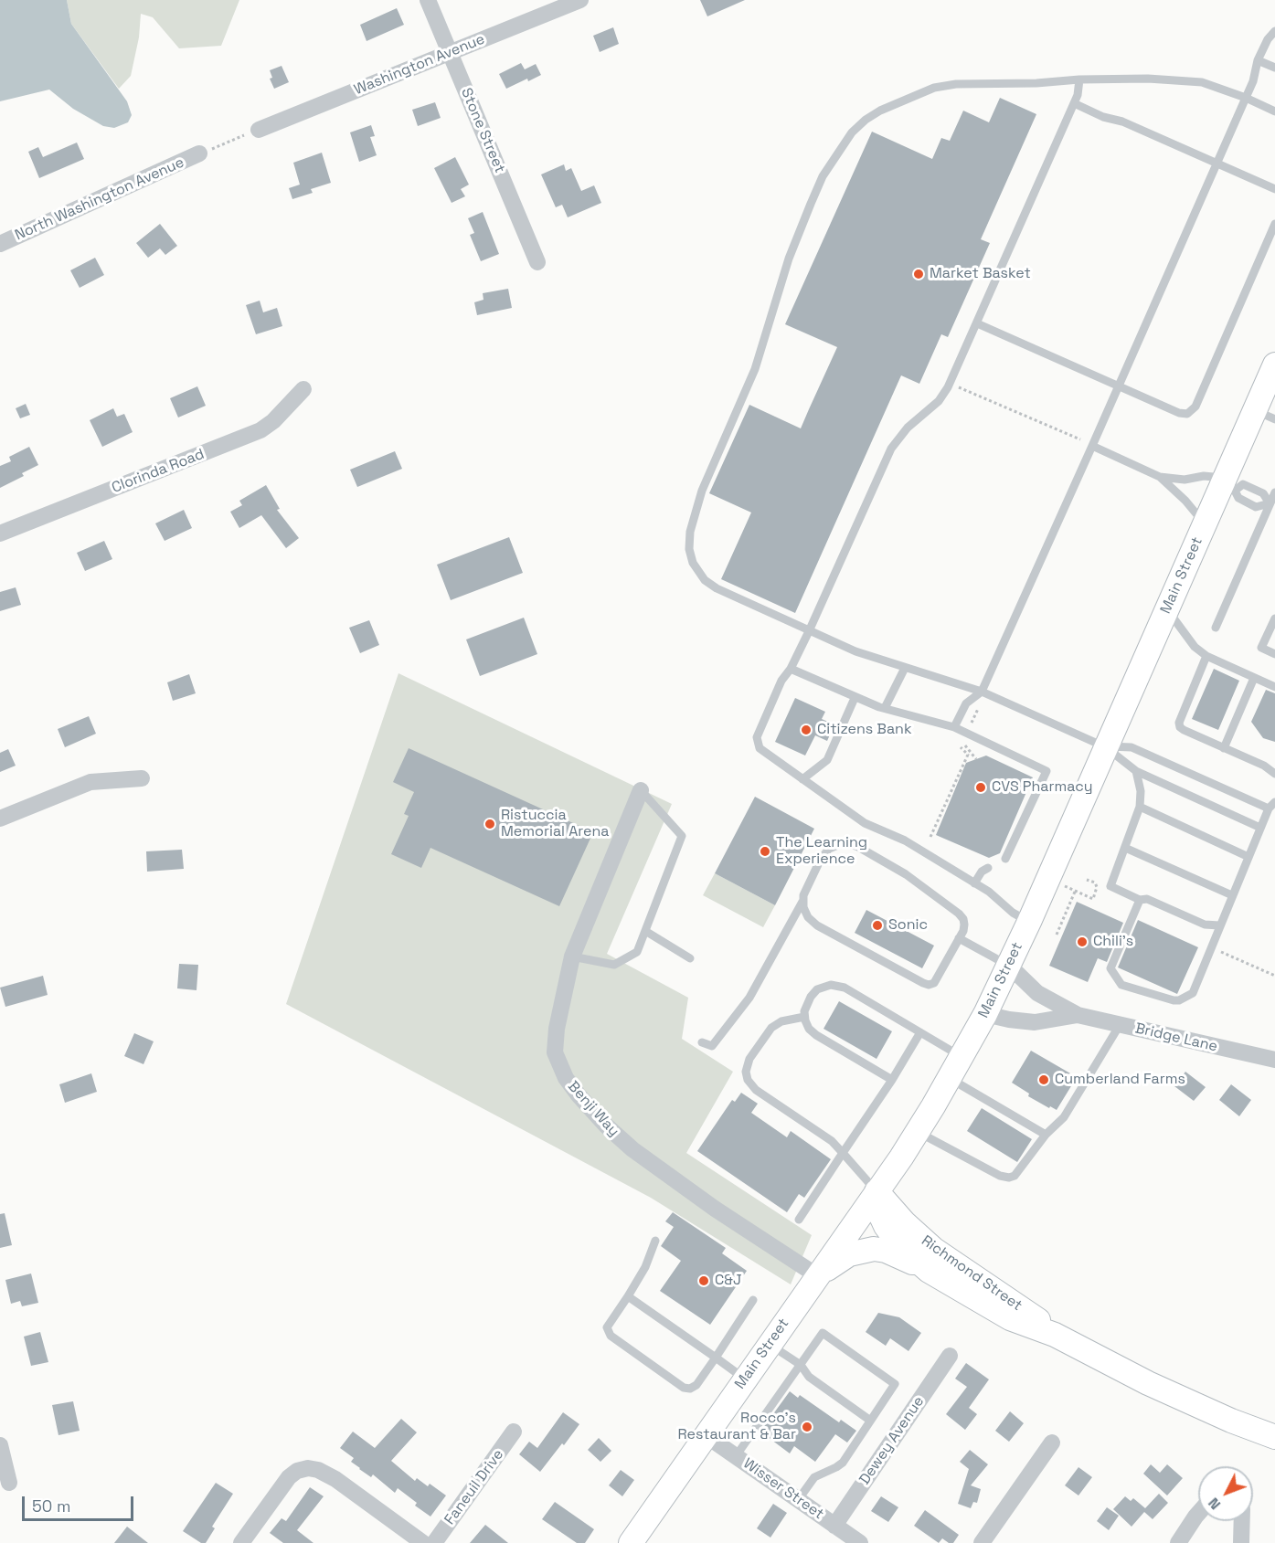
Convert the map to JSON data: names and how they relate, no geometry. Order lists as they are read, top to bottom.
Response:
{
  "streets": {
    "main road": ["Main Street", "Richmond Street"],
    "street": [
      "Washington Avenue",
      "Stone Street",
      "North Washington Avenue",
      "Clorinda Road",
      "Bridge Lane",
      "Benji Way",
      "Dewey Avenue",
      "Faneuil Drive",
      "Wisser Street"
    ]
  },
  "crossings": [
    ["Washington Avenue", "Stone Street"],
    ["Main Street", "Bridge Lane"],
    ["Main Street", "Benji Way"],
    ["Main Street", "Richmond Street"],
    ["Main Street", "Wisser Street"],
    ["Dewey Avenue", "Wisser Street"]
  ],
  "places": [
    "Market Basket",
    "Citizens Bank",
    "CVS Pharmacy",
    "Ristuccia Memorial Arena",
    "The Learning Experience",
    "Sonic",
    "Chili's",
    "Cumberland Farms",
    "C&J",
    "Rocco's Restaurant & Bar"
  ],
  "scale_bar": "50 m",
  "north": "bottom left"
}
